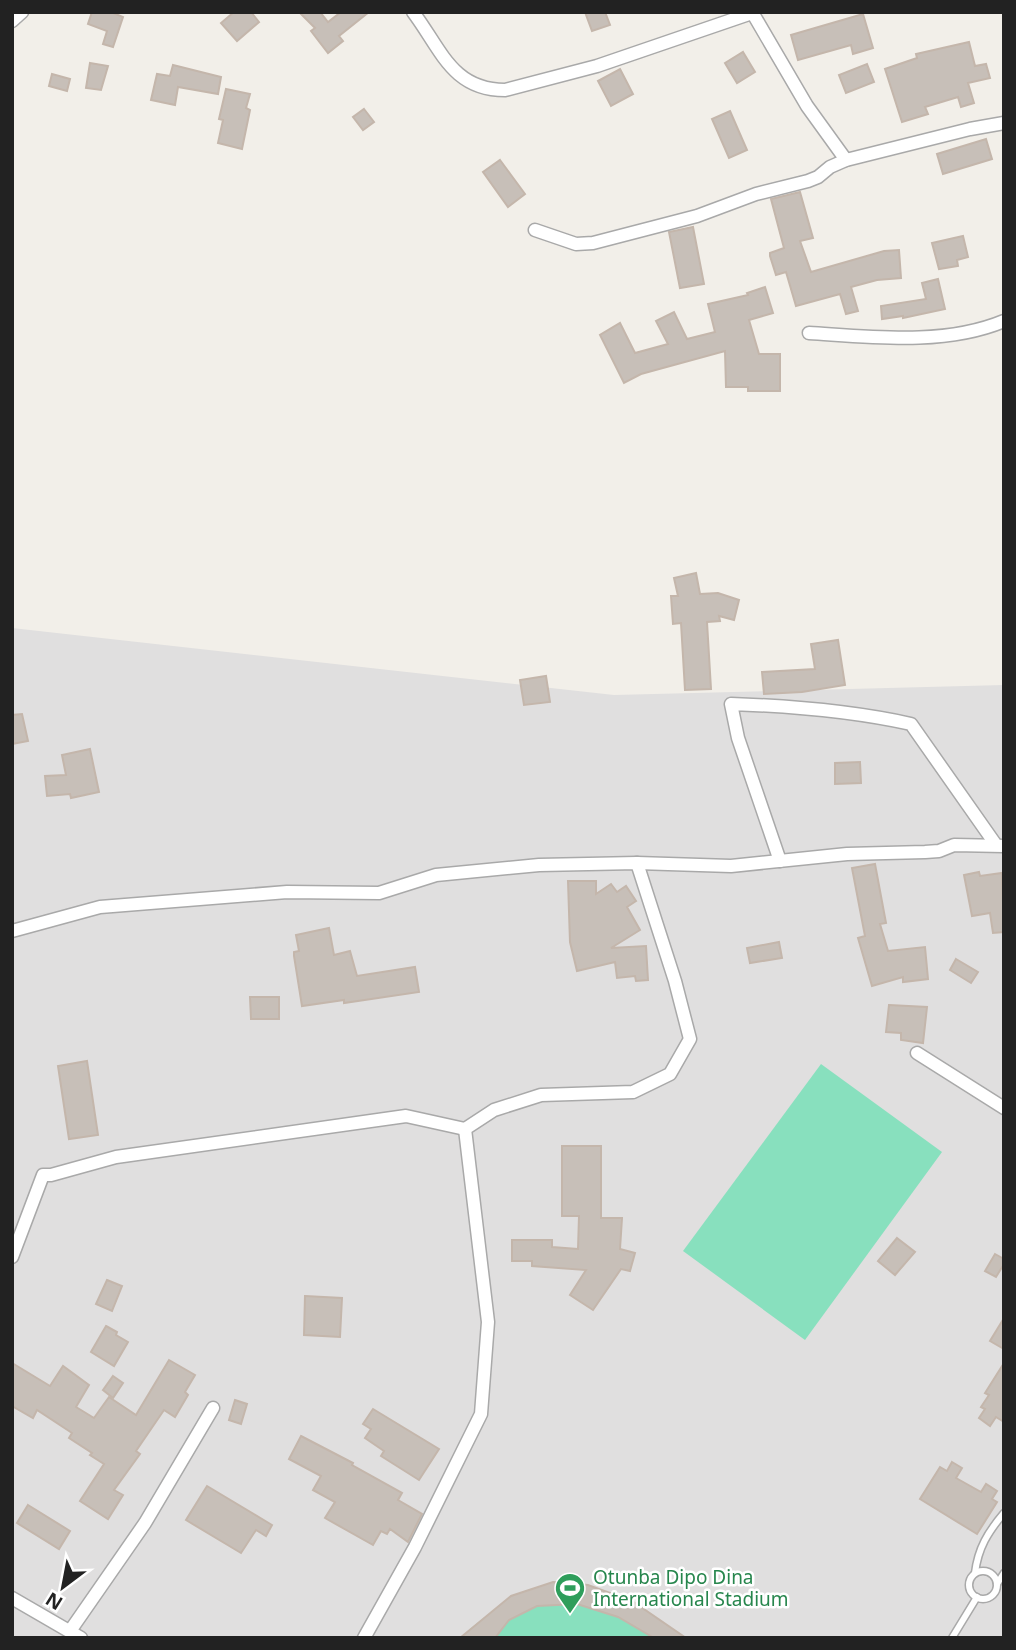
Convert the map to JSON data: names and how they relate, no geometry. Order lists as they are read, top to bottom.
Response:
{
  "places": {
    "sports": ["Otunba Dipo Dina International Stadium"]
  },
  "north": "bottom left"
}
